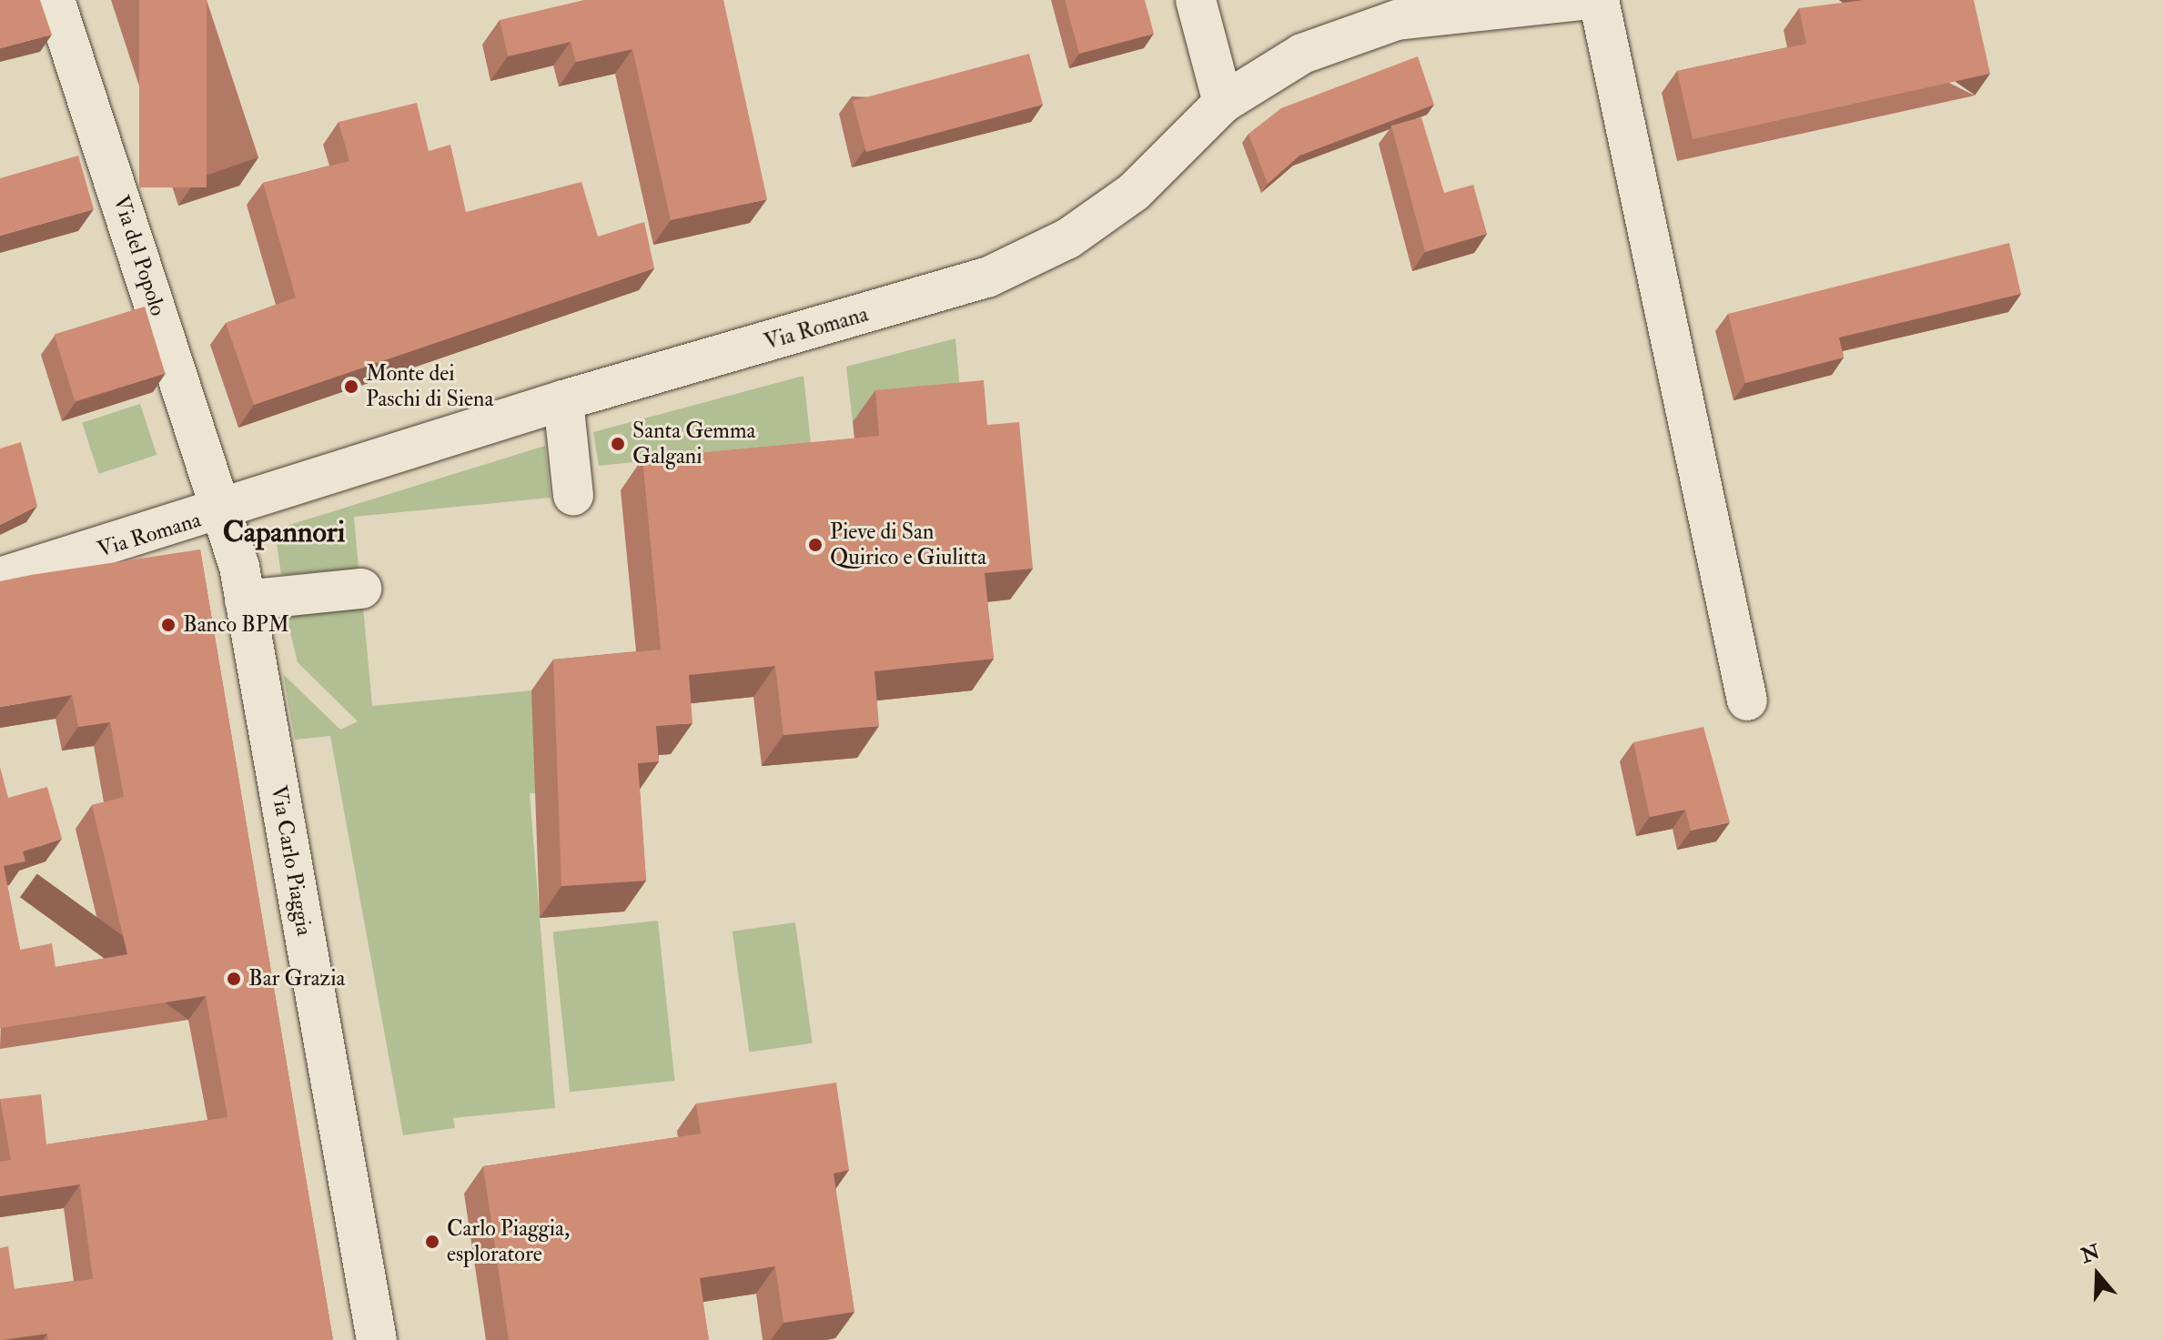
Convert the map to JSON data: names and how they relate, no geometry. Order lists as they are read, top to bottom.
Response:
{
  "streets": {
    "street": ["Via del Popolo", "Via Romana", "Via Carlo Piaggia"]
  },
  "crossings": [
    ["Via del Popolo", "Via Romana"],
    ["Via del Popolo", "Via Carlo Piaggia"],
    ["Via Romana", "Via Carlo Piaggia"]
  ],
  "districts": ["Capannori"],
  "places": [
    "Monte dei Paschi di Siena",
    "Santa Gemma Galgani",
    "Pieve di San Quirico e Giulitta",
    "Banco BPM",
    "Bar Grazia",
    "Carlo Piaggia, esploratore"
  ],
  "north": "top"
}
